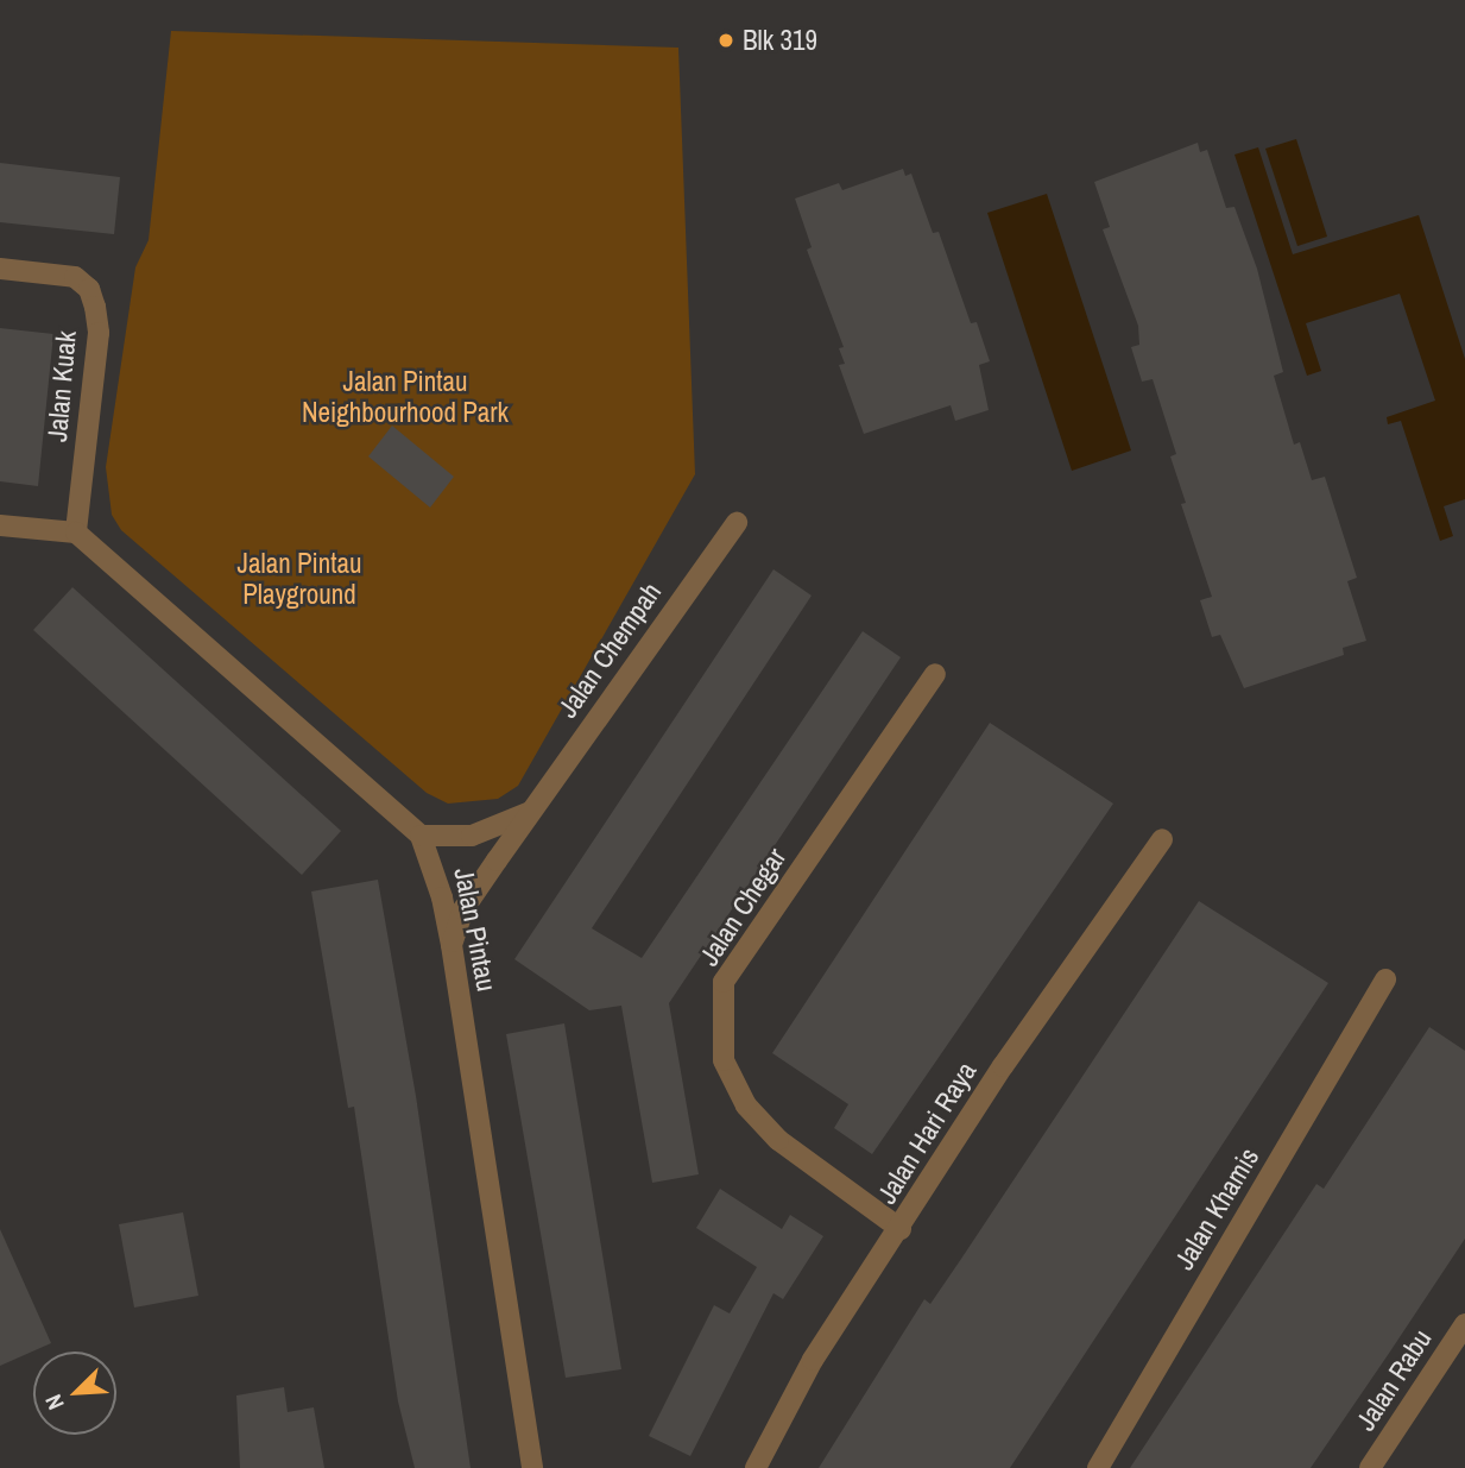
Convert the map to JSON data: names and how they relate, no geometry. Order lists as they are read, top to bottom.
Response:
{
  "streets": {
    "street": [
      "Jalan Kuak",
      "Jalan Chempah",
      "Jalan Chegar",
      "Jalan Pintau",
      "Jalan Hari Raya",
      "Jalan Khamis",
      "Jalan Rabu"
    ]
  },
  "crossings": [
    ["Jalan Chempah", "Jalan Pintau"],
    ["Jalan Chegar", "Jalan Hari Raya"]
  ],
  "parks": ["Jalan Pintau Neighbourhood Park", "Jalan Pintau Playground"],
  "places": ["Blk 319"],
  "north": "bottom left"
}
